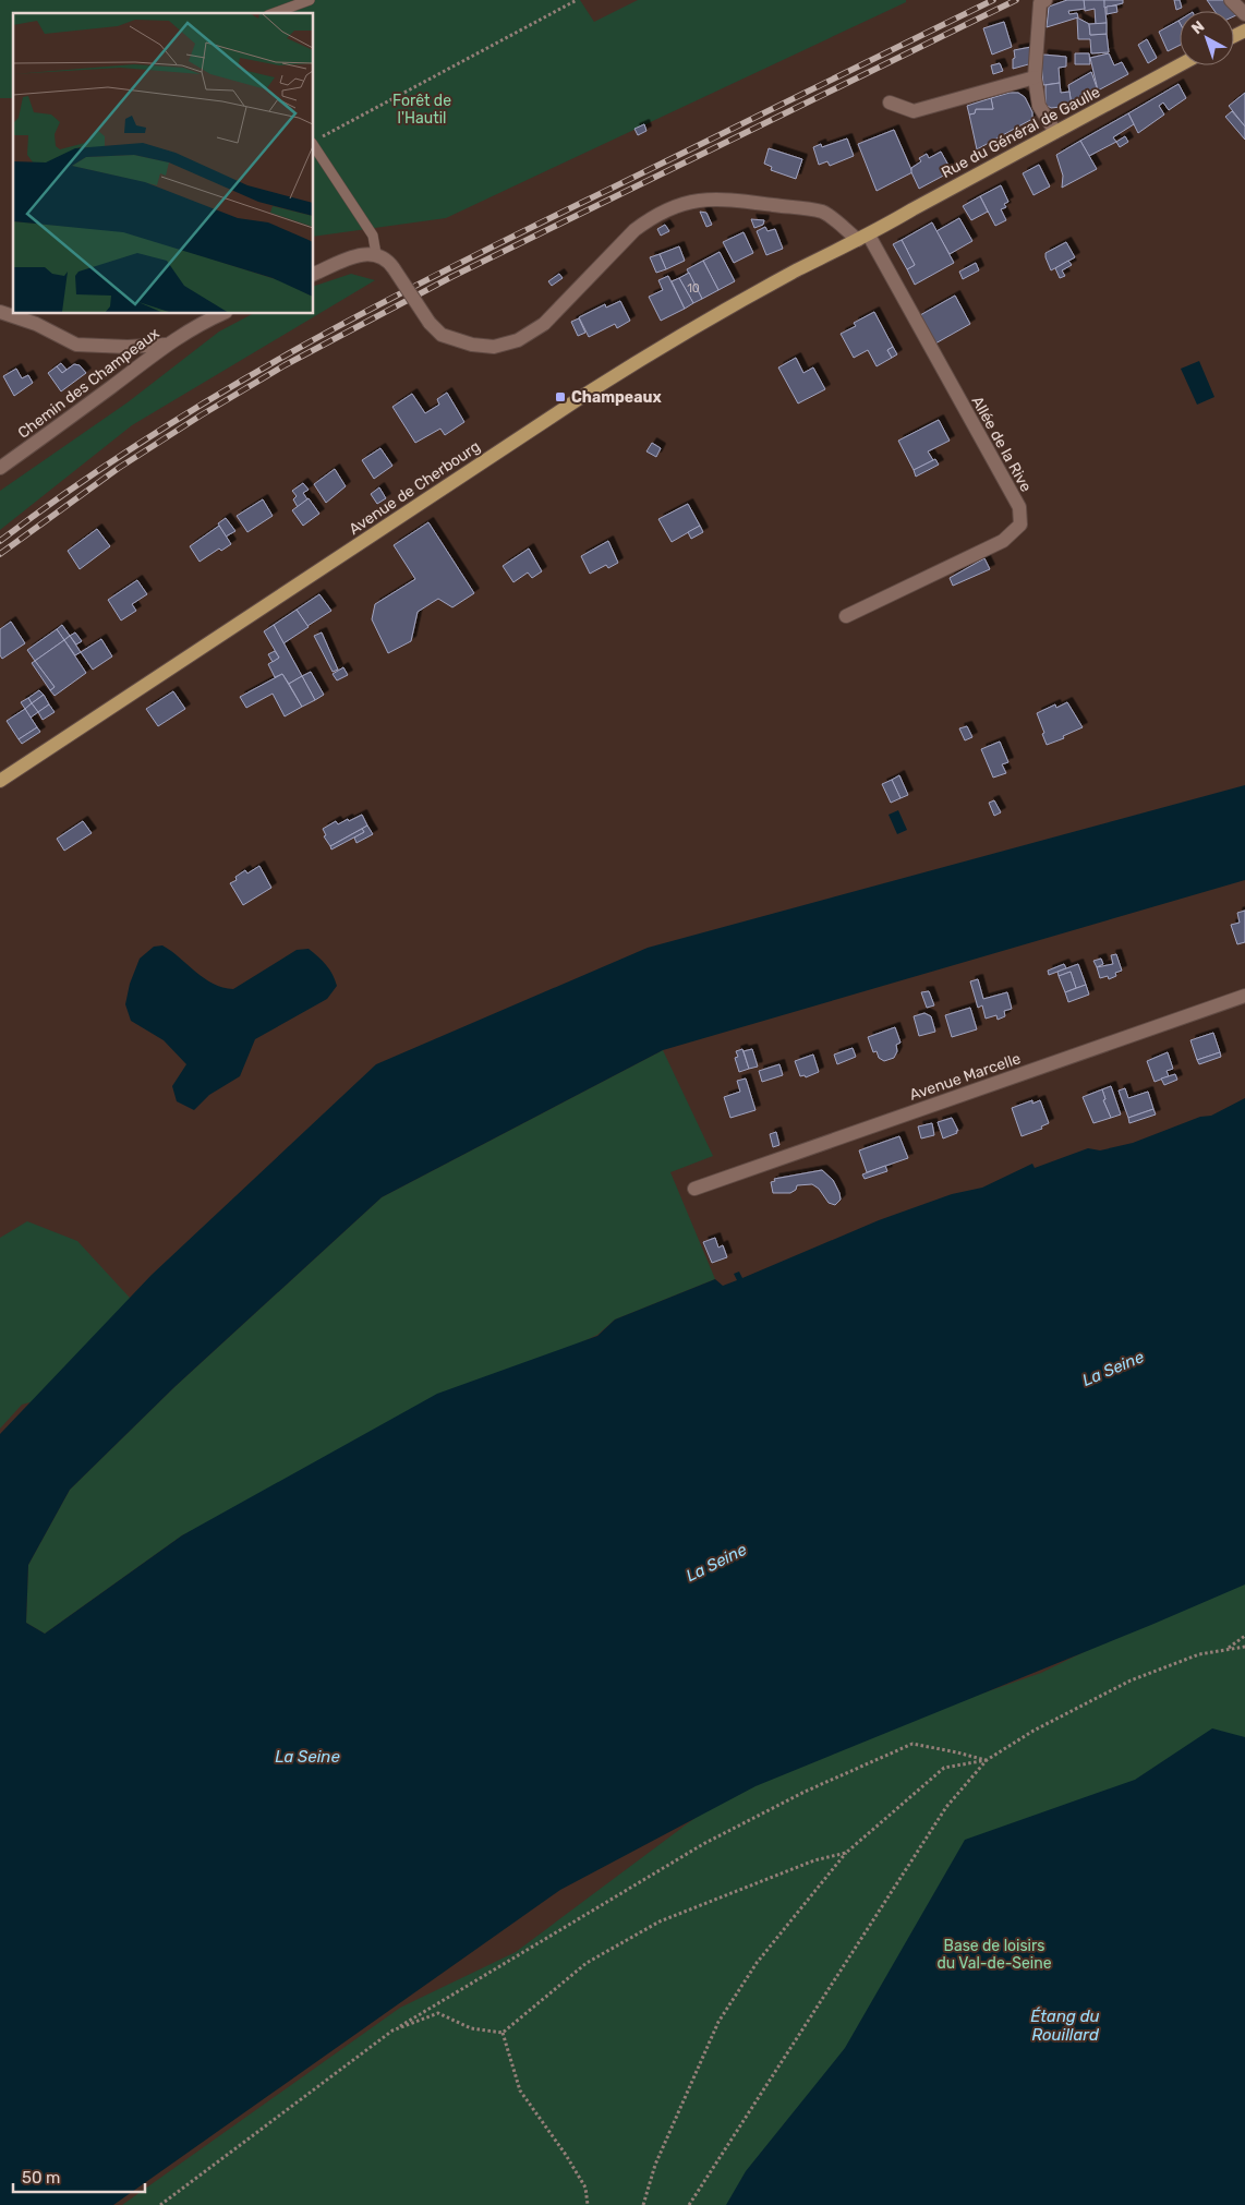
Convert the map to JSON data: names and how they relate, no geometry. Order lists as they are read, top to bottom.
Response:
{
  "streets": {
    "main road": ["Rue du Général de Gaulle", "Avenue de Cherbourg"],
    "street": ["Chemin des Champeaux", "Allée de la Rive", "Avenue Marcelle"]
  },
  "crossings": [
    ["Rue du Général de Gaulle", "Allée de la Rive"],
    ["Rue du Général de Gaulle", "Avenue de Cherbourg"],
    ["Allée de la Rive", "Avenue de Cherbourg"]
  ],
  "water": ["La Seine", "Étang du Rouillard"],
  "parks": ["Forêt de l'Hautil", "Base de loisirs du Val-de-Seine"],
  "places": {
    "transit": ["Champeaux"]
  },
  "house_numbers": ["10"],
  "scale_bar": "50 m",
  "north": "top left"
}
